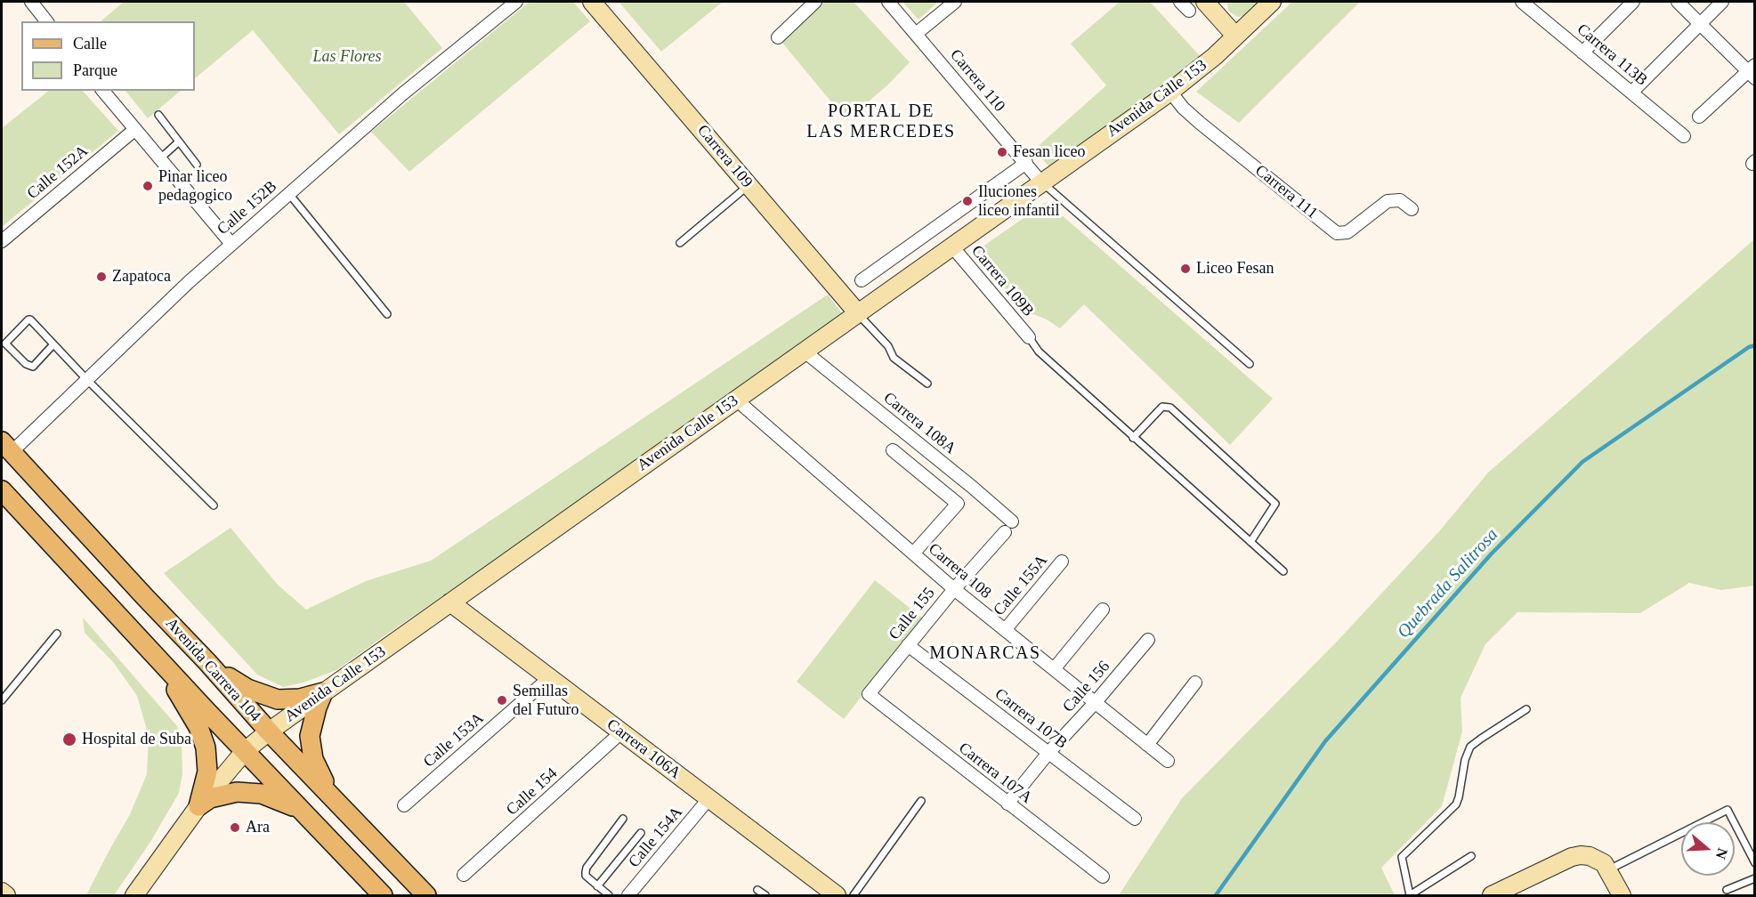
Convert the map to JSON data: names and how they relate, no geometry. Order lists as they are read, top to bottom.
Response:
{
  "streets": {
    "main road": ["Avenida Carrera 104"],
    "street": [
      "Carrera 113B",
      "Carrera 110",
      "Avenida Calle 153",
      "Carrera 109",
      "Calle 152A",
      "Carrera 111",
      "Calle 152B",
      "Carrera 109B",
      "Carrera 108A",
      "Carrera 108",
      "Calle 155A",
      "Calle 155",
      "Calle 156",
      "Carrera 107B",
      "Calle 153A",
      "Carrera 106A",
      "Carrera 107A",
      "Calle 154",
      "Calle 154A"
    ]
  },
  "crossings": [
    ["Carrera 110", "Avenida Calle 153"],
    ["Avenida Calle 153", "Carrera 109"],
    ["Avenida Calle 153", "Carrera 111"],
    ["Avenida Calle 153", "Carrera 109B"],
    ["Avenida Calle 153", "Carrera 108A"],
    ["Avenida Calle 153", "Carrera 108"],
    ["Avenida Calle 153", "Avenida Carrera 104"],
    ["Avenida Calle 153", "Carrera 106A"],
    ["Calle 152B", "Avenida Carrera 104"],
    ["Carrera 108", "Calle 155A"],
    ["Carrera 108", "Calle 155"],
    ["Carrera 108", "Calle 156"],
    ["Calle 155", "Carrera 107B"],
    ["Calle 155", "Carrera 107A"],
    ["Calle 156", "Carrera 107B"],
    ["Calle 156", "Carrera 107A"],
    ["Calle 153A", "Carrera 106A"],
    ["Carrera 106A", "Calle 154"],
    ["Carrera 106A", "Calle 154A"]
  ],
  "districts": ["PORTAL DE LAS MERCEDES", "MONARCAS"],
  "water": ["Quebrada Salitrosa"],
  "parks": ["Las Flores"],
  "places": [
    "Fesan liceo",
    "Pinar liceo pedagogico",
    "Iluciones liceo infantil",
    "Liceo Fesan",
    "Zapatoca",
    "Semillas del Futuro",
    "Hospital de Suba",
    "Ara"
  ],
  "legend": ["Calle", "Parque"],
  "north": "right"
}
